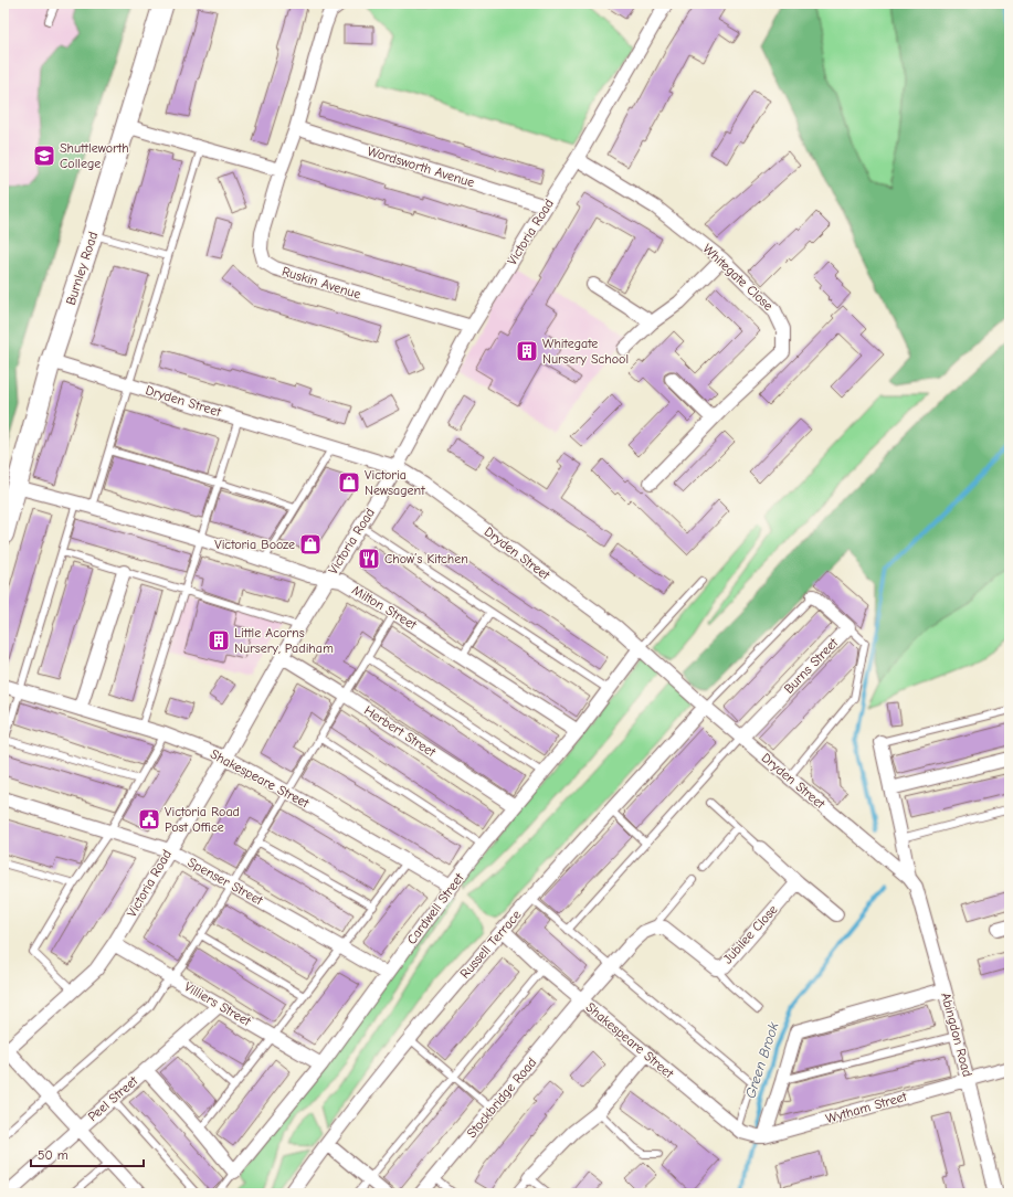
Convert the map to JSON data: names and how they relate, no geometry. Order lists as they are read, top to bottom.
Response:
{
  "streets": {
    "main road": ["Burnley Road"],
    "street": [
      "Wordsworth Avenue",
      "Victoria Road",
      "Whitegate Close",
      "Ruskin Avenue",
      "Dryden Street",
      "Milton Street",
      "Burns Street",
      "Herbert Street",
      "Shakespeare Street",
      "Spenser Street",
      "Cardwell Street",
      "Jubilee Close",
      "Russell Terrace",
      "Villiers Street",
      "Abingdon Road",
      "Stockbridge Road",
      "Peel Street",
      "Wytham Street"
    ]
  },
  "crossings": [
    ["Wordsworth Avenue", "Victoria Road"],
    ["Victoria Road", "Whitegate Close"],
    ["Victoria Road", "Ruskin Avenue"],
    ["Victoria Road", "Dryden Street"],
    ["Victoria Road", "Milton Street"],
    ["Victoria Road", "Herbert Street"],
    ["Victoria Road", "Shakespeare Street"],
    ["Victoria Road", "Spenser Street"],
    ["Victoria Road", "Villiers Street"],
    ["Burnley Road", "Dryden Street"],
    ["Burnley Road", "Milton Street"],
    ["Dryden Street", "Burns Street"],
    ["Dryden Street", "Cardwell Street"],
    ["Dryden Street", "Russell Terrace"],
    ["Dryden Street", "Abingdon Road"],
    ["Milton Street", "Cardwell Street"],
    ["Herbert Street", "Cardwell Street"],
    ["Shakespeare Street", "Cardwell Street"],
    ["Shakespeare Street", "Russell Terrace"],
    ["Shakespeare Street", "Stockbridge Road"],
    ["Shakespeare Street", "Wytham Street"],
    ["Spenser Street", "Cardwell Street"],
    ["Cardwell Street", "Villiers Street"],
    ["Villiers Street", "Peel Street"],
    ["Abingdon Road", "Wytham Street"]
  ],
  "water": ["Green Brook"],
  "places": {
    "school or university": ["Shuttleworth College"],
    "building": ["Whitegate Nursery School", "Little Acorns Nursery, Padiham"],
    "shop": ["Victoria Newsagent", "Victoria Booze"],
    "restaurant": ["Chow’s Kitchen"],
    "public building": ["Victoria Road Post Office"]
  },
  "scale_bar": "50 m"
}
